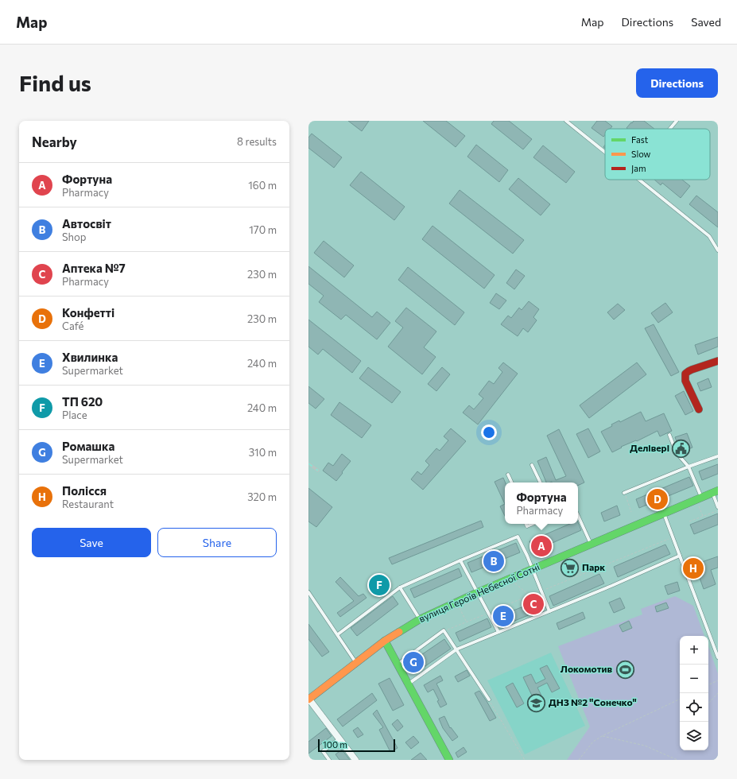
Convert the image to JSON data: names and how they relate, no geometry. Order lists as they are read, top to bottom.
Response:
{
  "streets": {
    "street": ["вулиця Героїв Небесної Сотні"]
  },
  "places": {
    "public building": ["Делівері"],
    "supermarket": ["Парк"],
    "sports": ["Локомотив"],
    "school or university": ["ДНЗ №2 \"Сонечко\""]
  },
  "legend": ["Fast", "Slow", "Jam"],
  "scale_bar": "100 m",
  "page": {
    "header": "Map",
    "nav": ["Map", "Directions", "Saved"],
    "buttons": [
      "Directions",
      ["Save", "Share"]
    ],
    "title": "Find us",
    "heading": ["Nearby", "8 results"],
    "list": [
      {
        "mark": "A",
        "name": "Фортуна",
        "note": "Pharmacy",
        "value": "160 m"
      },
      {
        "mark": "B",
        "name": "Автосвіт",
        "note": "Shop",
        "value": "170 m"
      },
      {
        "mark": "C",
        "name": "Аптека №7",
        "note": "Pharmacy",
        "value": "230 m"
      },
      {
        "mark": "D",
        "name": "Конфетті",
        "note": "Café",
        "value": "230 m"
      },
      {
        "mark": "E",
        "name": "Хвилинка",
        "note": "Supermarket",
        "value": "240 m"
      },
      {
        "mark": "F",
        "name": "ТП 620",
        "note": "Place",
        "value": "240 m"
      },
      {
        "mark": "G",
        "name": "Ромашка",
        "note": "Supermarket",
        "value": "310 m"
      },
      {
        "mark": "H",
        "name": "Полісся",
        "note": "Restaurant",
        "value": "320 m"
      }
    ],
    "popup": ["Фортуна", "Pharmacy"],
    "pins": [
      "D",
      "A",
      "B",
      "H",
      "F",
      "C",
      "E",
      "G"
    ],
    "map_buttons": ["+", "−"],
    "scale": "100 m"
  }
}
